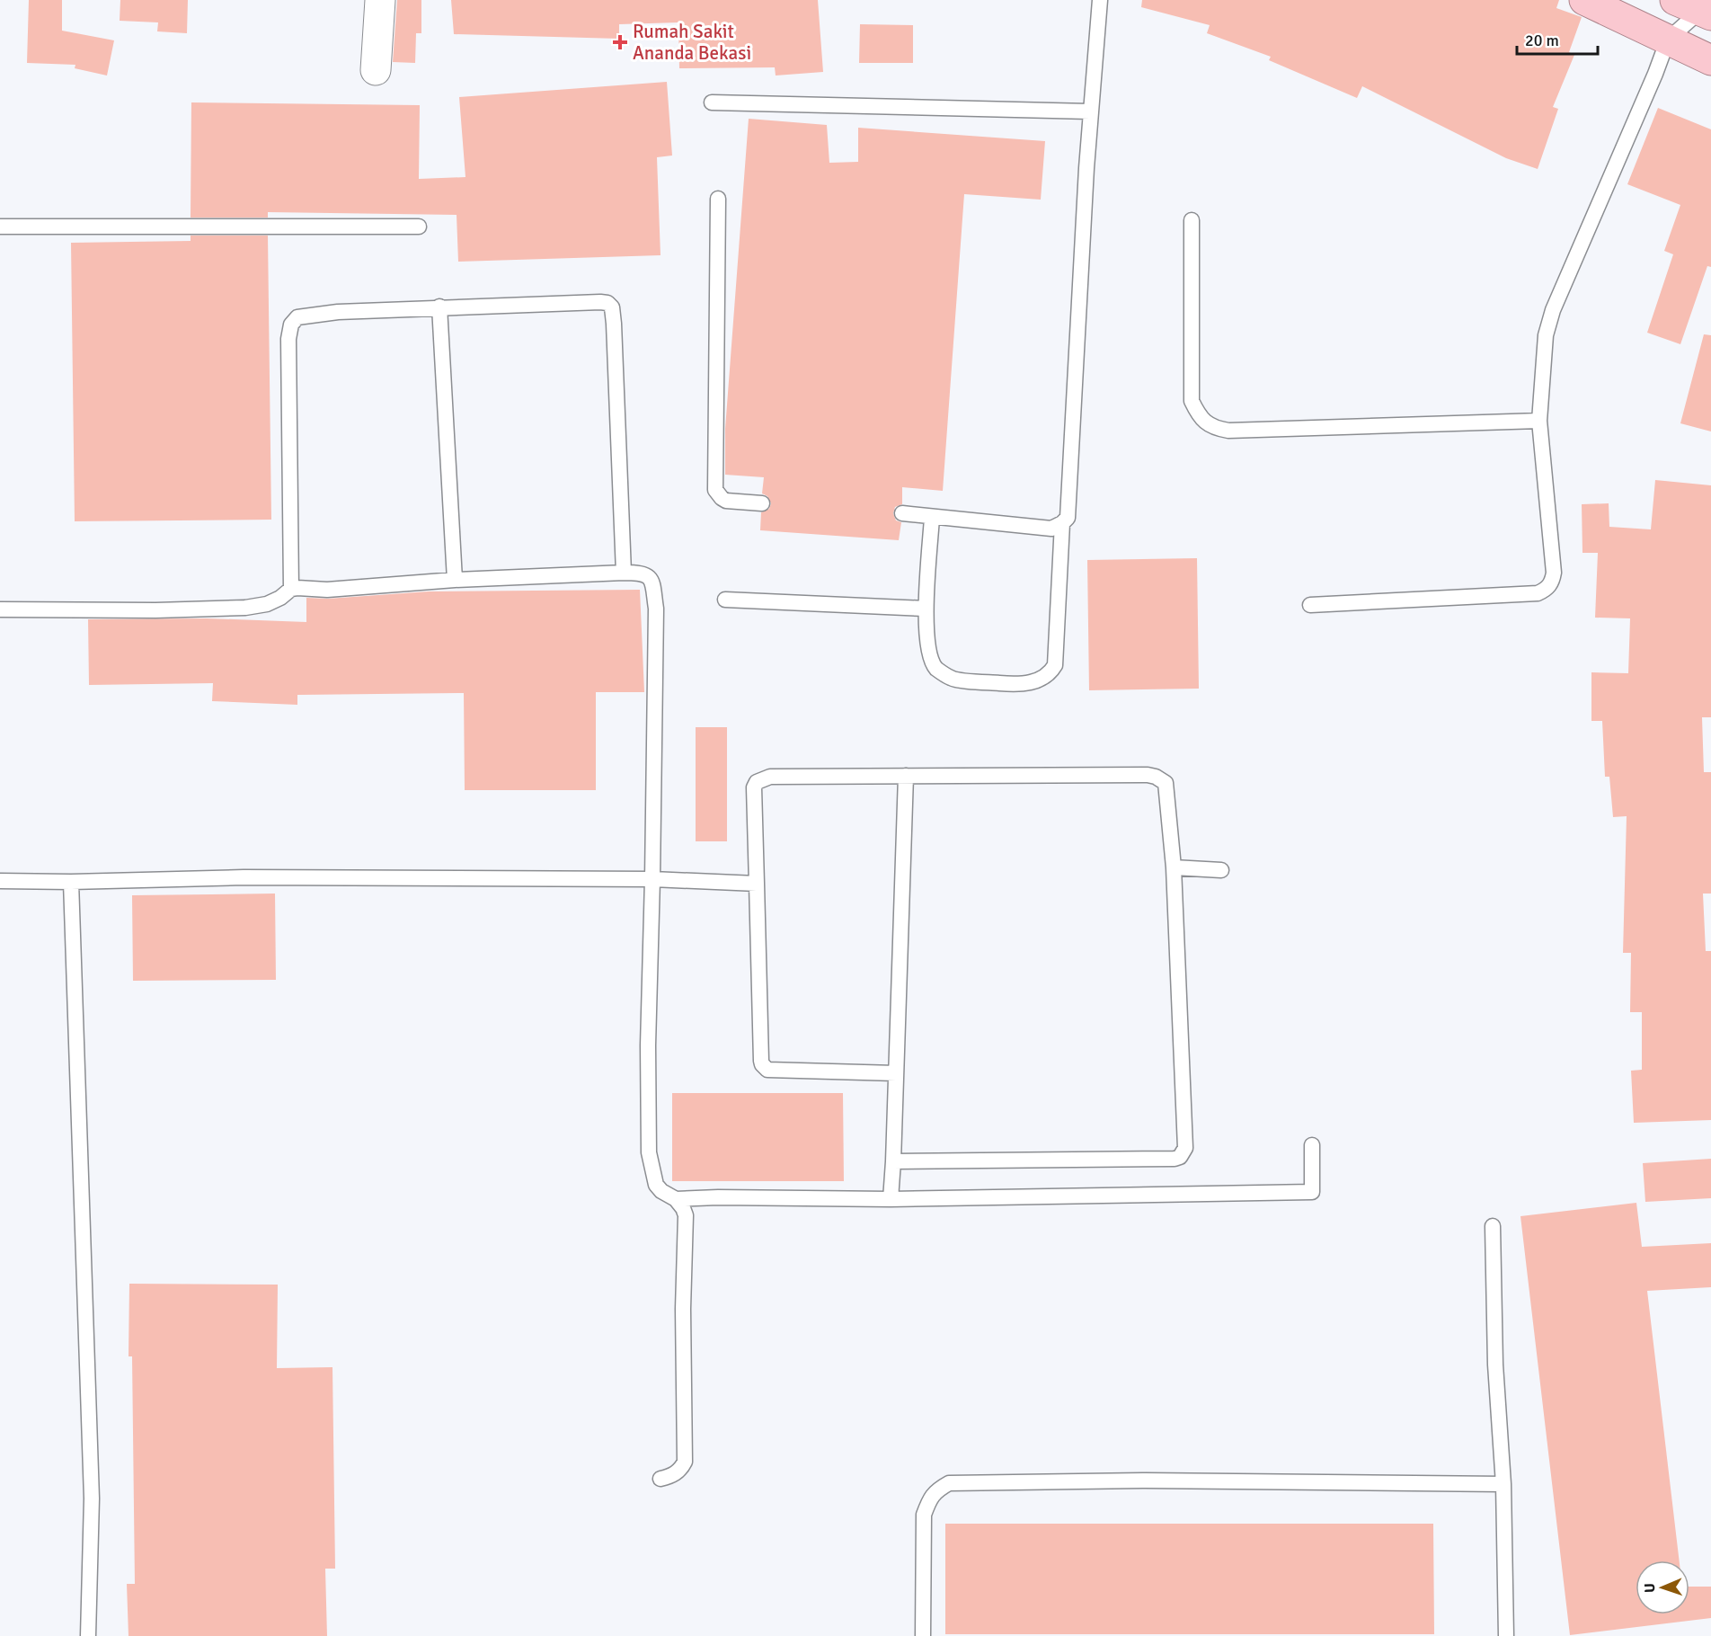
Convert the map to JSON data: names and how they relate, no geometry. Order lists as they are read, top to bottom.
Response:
{
  "places": {
    "health": ["Rumah Sakit Ananda Bekasi"]
  },
  "scale_bar": "20 m",
  "north": "left"
}
